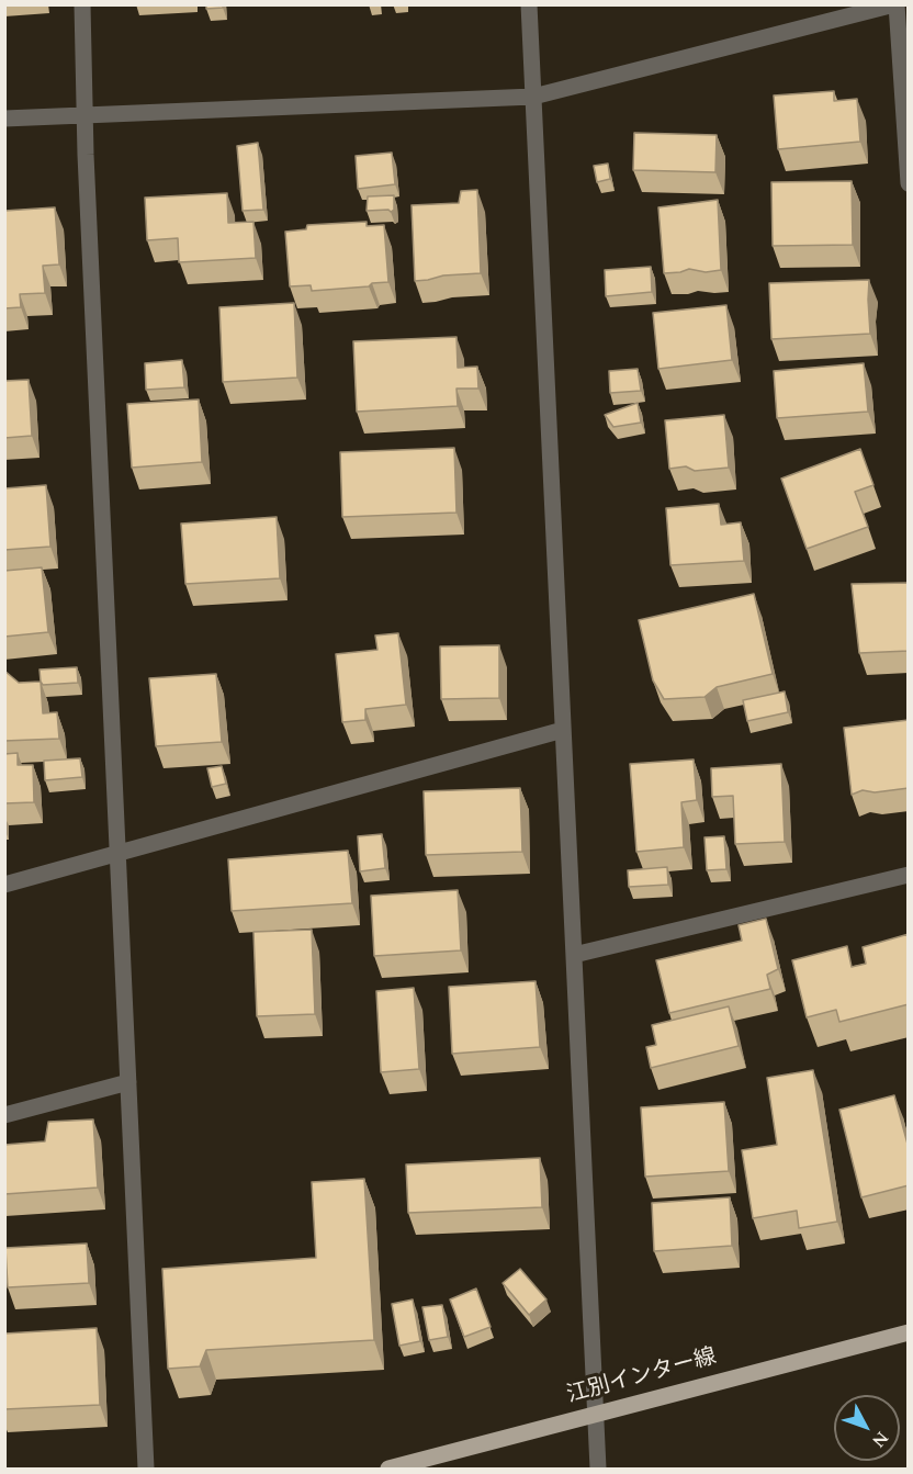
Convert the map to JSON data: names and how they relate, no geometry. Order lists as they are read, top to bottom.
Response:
{
  "streets": {
    "main road": ["江別インター線"]
  },
  "north": "bottom right"
}
